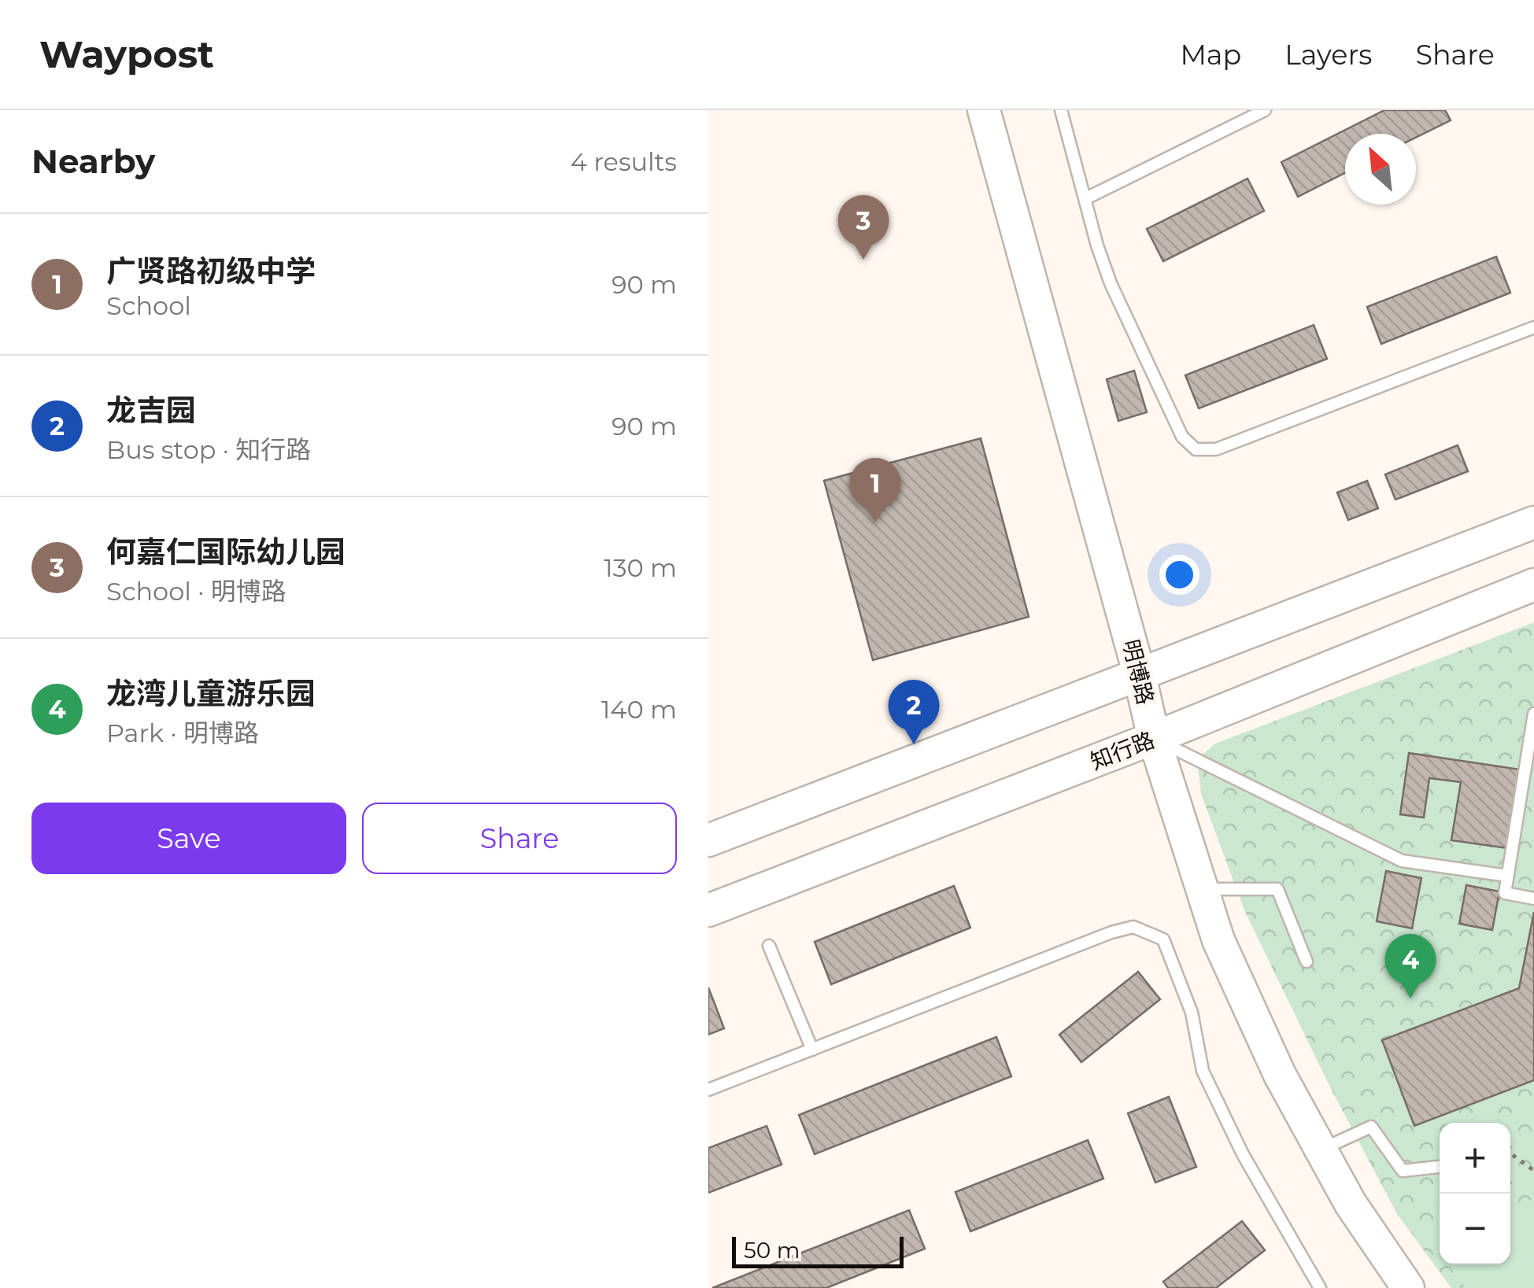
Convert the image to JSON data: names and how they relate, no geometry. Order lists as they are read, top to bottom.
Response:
{
  "streets": {
    "main road": ["明博路", "知行路"]
  },
  "crossings": [
    ["明博路", "知行路"]
  ],
  "scale_bar": "50 m",
  "north": "top left",
  "page": {
    "header": "Waypost",
    "nav": ["Map", "Layers", "Share"],
    "heading": ["Nearby", "4 results"],
    "pins": [
      "3",
      "1",
      "2",
      "4"
    ],
    "list": [
      {
        "mark": "1",
        "name": "广贤路初级中学",
        "note": "School",
        "value": "90 m"
      },
      {
        "mark": "2",
        "name": "龙吉园",
        "note": "Bus stop · 知行路",
        "value": "90 m"
      },
      {
        "mark": "3",
        "name": "何嘉仁国际幼儿园",
        "note": "School · 明博路",
        "value": "130 m"
      },
      {
        "mark": "4",
        "name": "龙湾儿童游乐园",
        "note": "Park · 明博路",
        "value": "140 m"
      }
    ],
    "buttons": ["Save", "Share"],
    "map_buttons": ["+", "−"],
    "scale": "50 m"
  }
}
